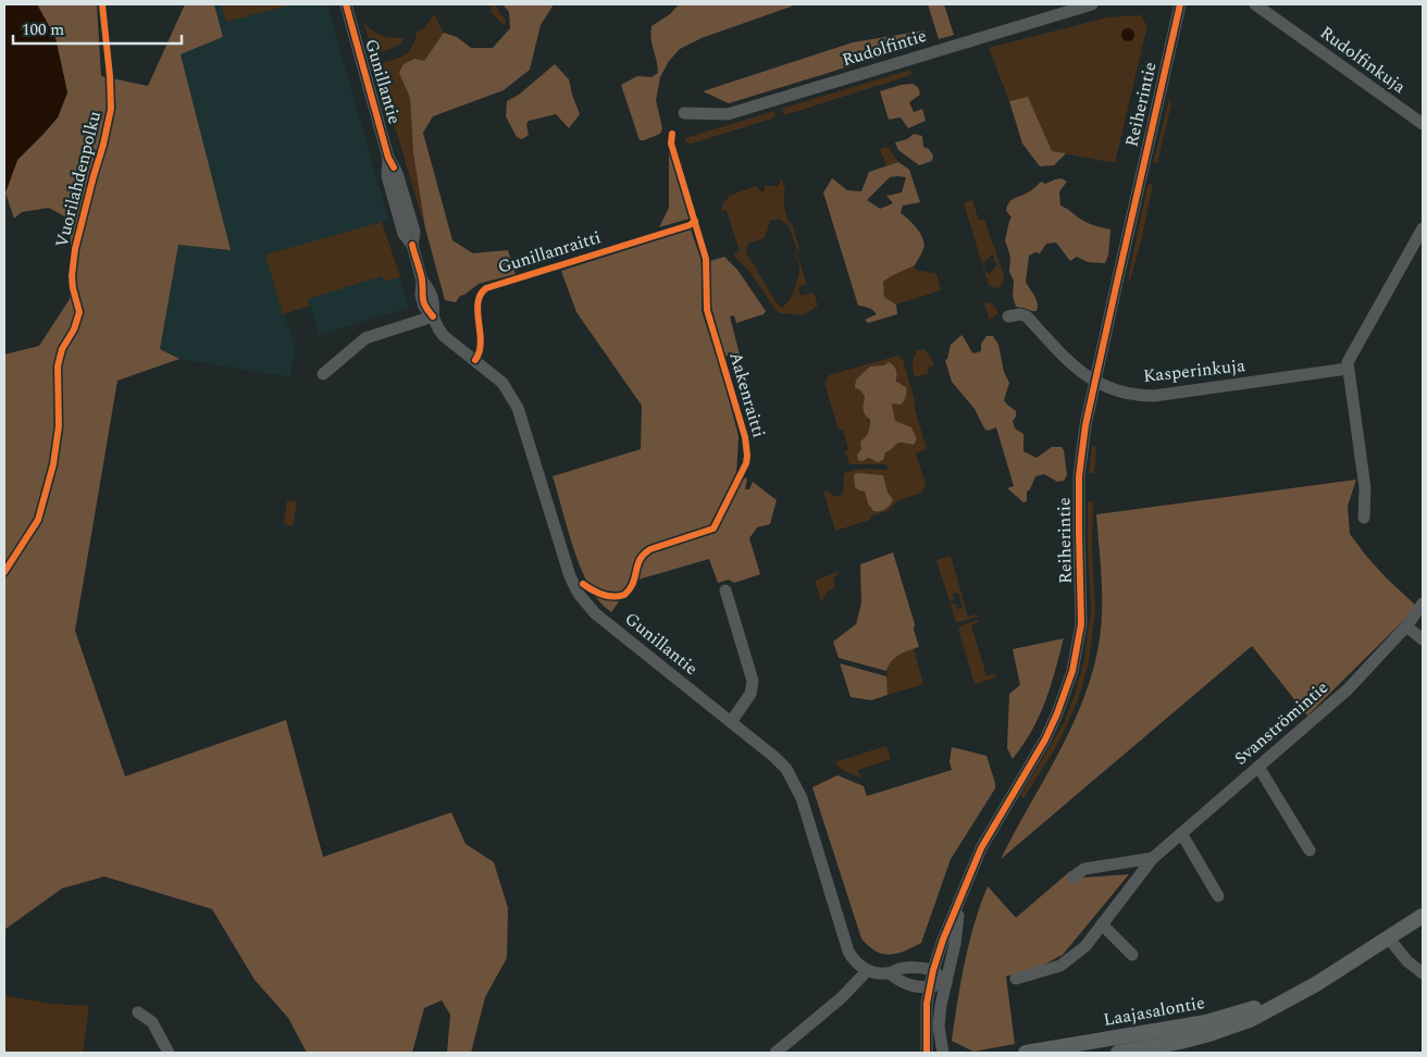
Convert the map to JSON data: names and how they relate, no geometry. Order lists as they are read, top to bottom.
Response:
{
  "streets": {
    "main road": ["Laajasalontie"],
    "street": [
      "Rudolfintie",
      "Rudolfinkuja",
      "Gunillantie",
      "Reiherintie",
      "Kasperinkuja",
      "Svanströmintie"
    ],
    "cycle path": ["Vuorilahdenpolku", "Gunillanraitti", "Aakenraitti"]
  },
  "crossings": [
    ["Reiherintie", "Kasperinkuja"]
  ],
  "scale_bar": "100 m"
}
